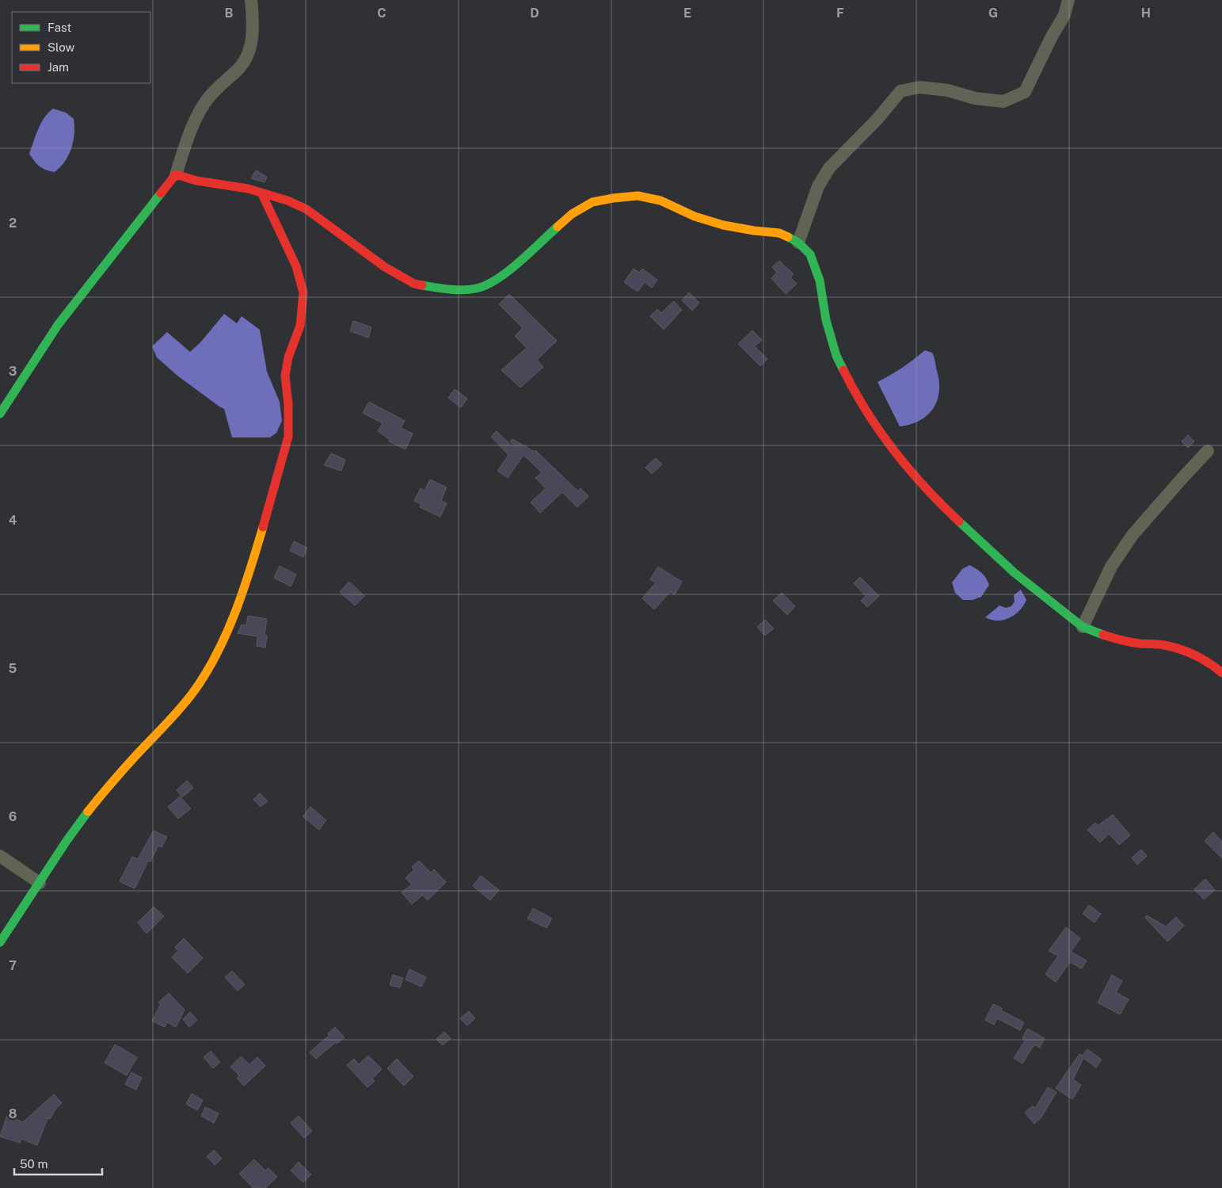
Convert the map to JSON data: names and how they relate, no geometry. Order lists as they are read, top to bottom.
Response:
{
  "legend": ["Fast", "Slow", "Jam"],
  "scale_bar": "50 m",
  "grid": {
    "columns": [
      "B",
      "C",
      "D",
      "E",
      "F",
      "G",
      "H"
    ],
    "rows": [
      "2",
      "3",
      "4",
      "5",
      "6",
      "7",
      "8"
    ]
  }
}
